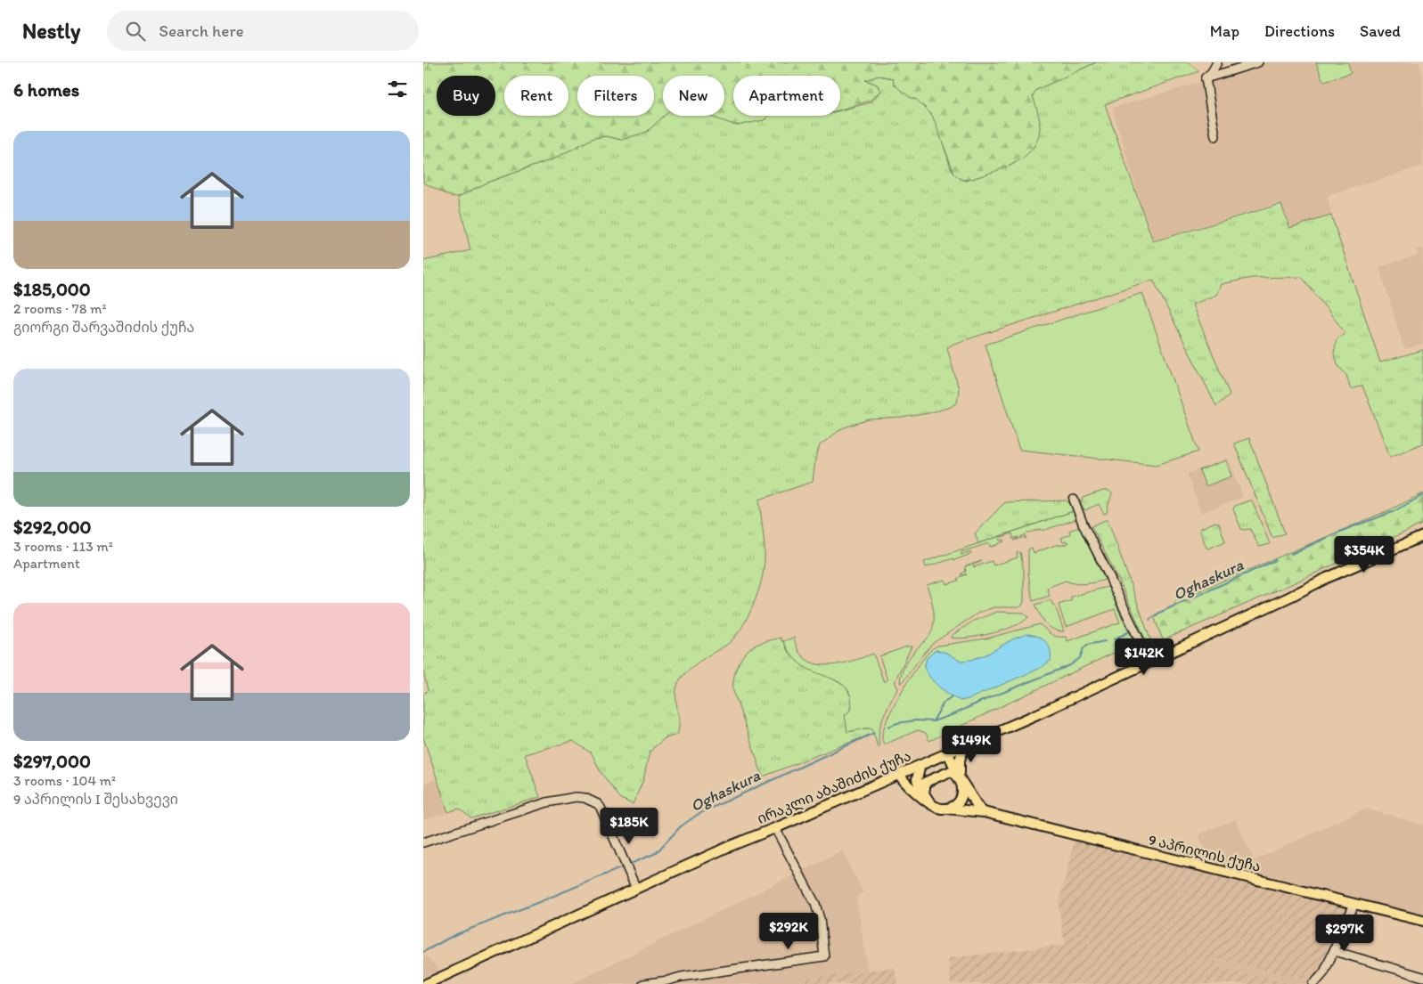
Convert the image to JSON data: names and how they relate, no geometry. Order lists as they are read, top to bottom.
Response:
{
  "streets": {
    "main road": ["ირაკლი აბაშიძის ქუჩა", "9 აპრილის ქუჩა"]
  },
  "water": ["Oghaskura"],
  "page": {
    "header": "Nestly",
    "search": "Search here",
    "nav": ["Map", "Directions", "Saved"],
    "heading": "6 homes",
    "chip": [
      "Buy",
      "Rent",
      "Filters",
      "New",
      "Apartment"
    ],
    "list": [
      {
        "name": "$185,000",
        "note": "2 rooms · 78 m² · გიორგი შარვაშიძის ქუჩა"
      },
      {
        "name": "$292,000",
        "note": "3 rooms · 113 m² · Apartment"
      },
      {
        "name": "$297,000",
        "note": "3 rooms · 104 m² · 9 აპრილის I შესახვევი"
      }
    ],
    "price": [
      "$354K",
      "$142K",
      "$149K",
      "$185K",
      "$292K",
      "$297K"
    ]
  }
}
